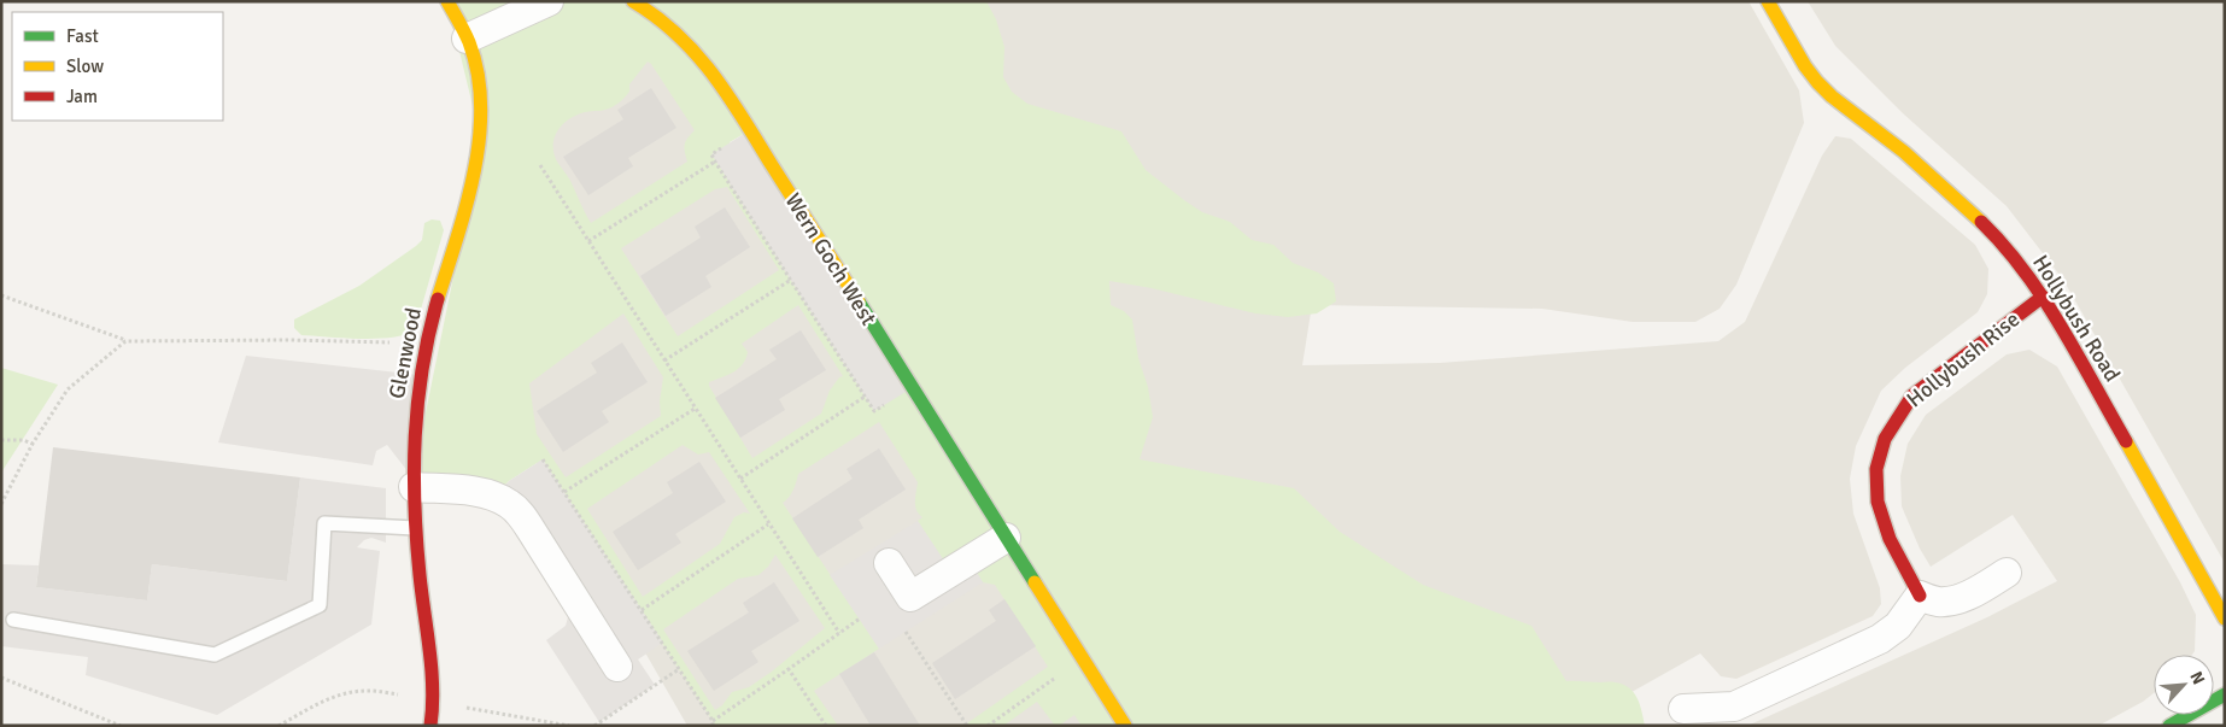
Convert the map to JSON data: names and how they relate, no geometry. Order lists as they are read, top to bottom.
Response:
{
  "streets": {
    "street": [
      "Wern Goch West",
      "Hollybush Road",
      "Glenwood",
      "Hollybush Rise"
    ]
  },
  "crossings": [
    ["Hollybush Road", "Hollybush Rise"]
  ],
  "legend": ["Fast", "Slow", "Jam"],
  "north": "top right"
}
